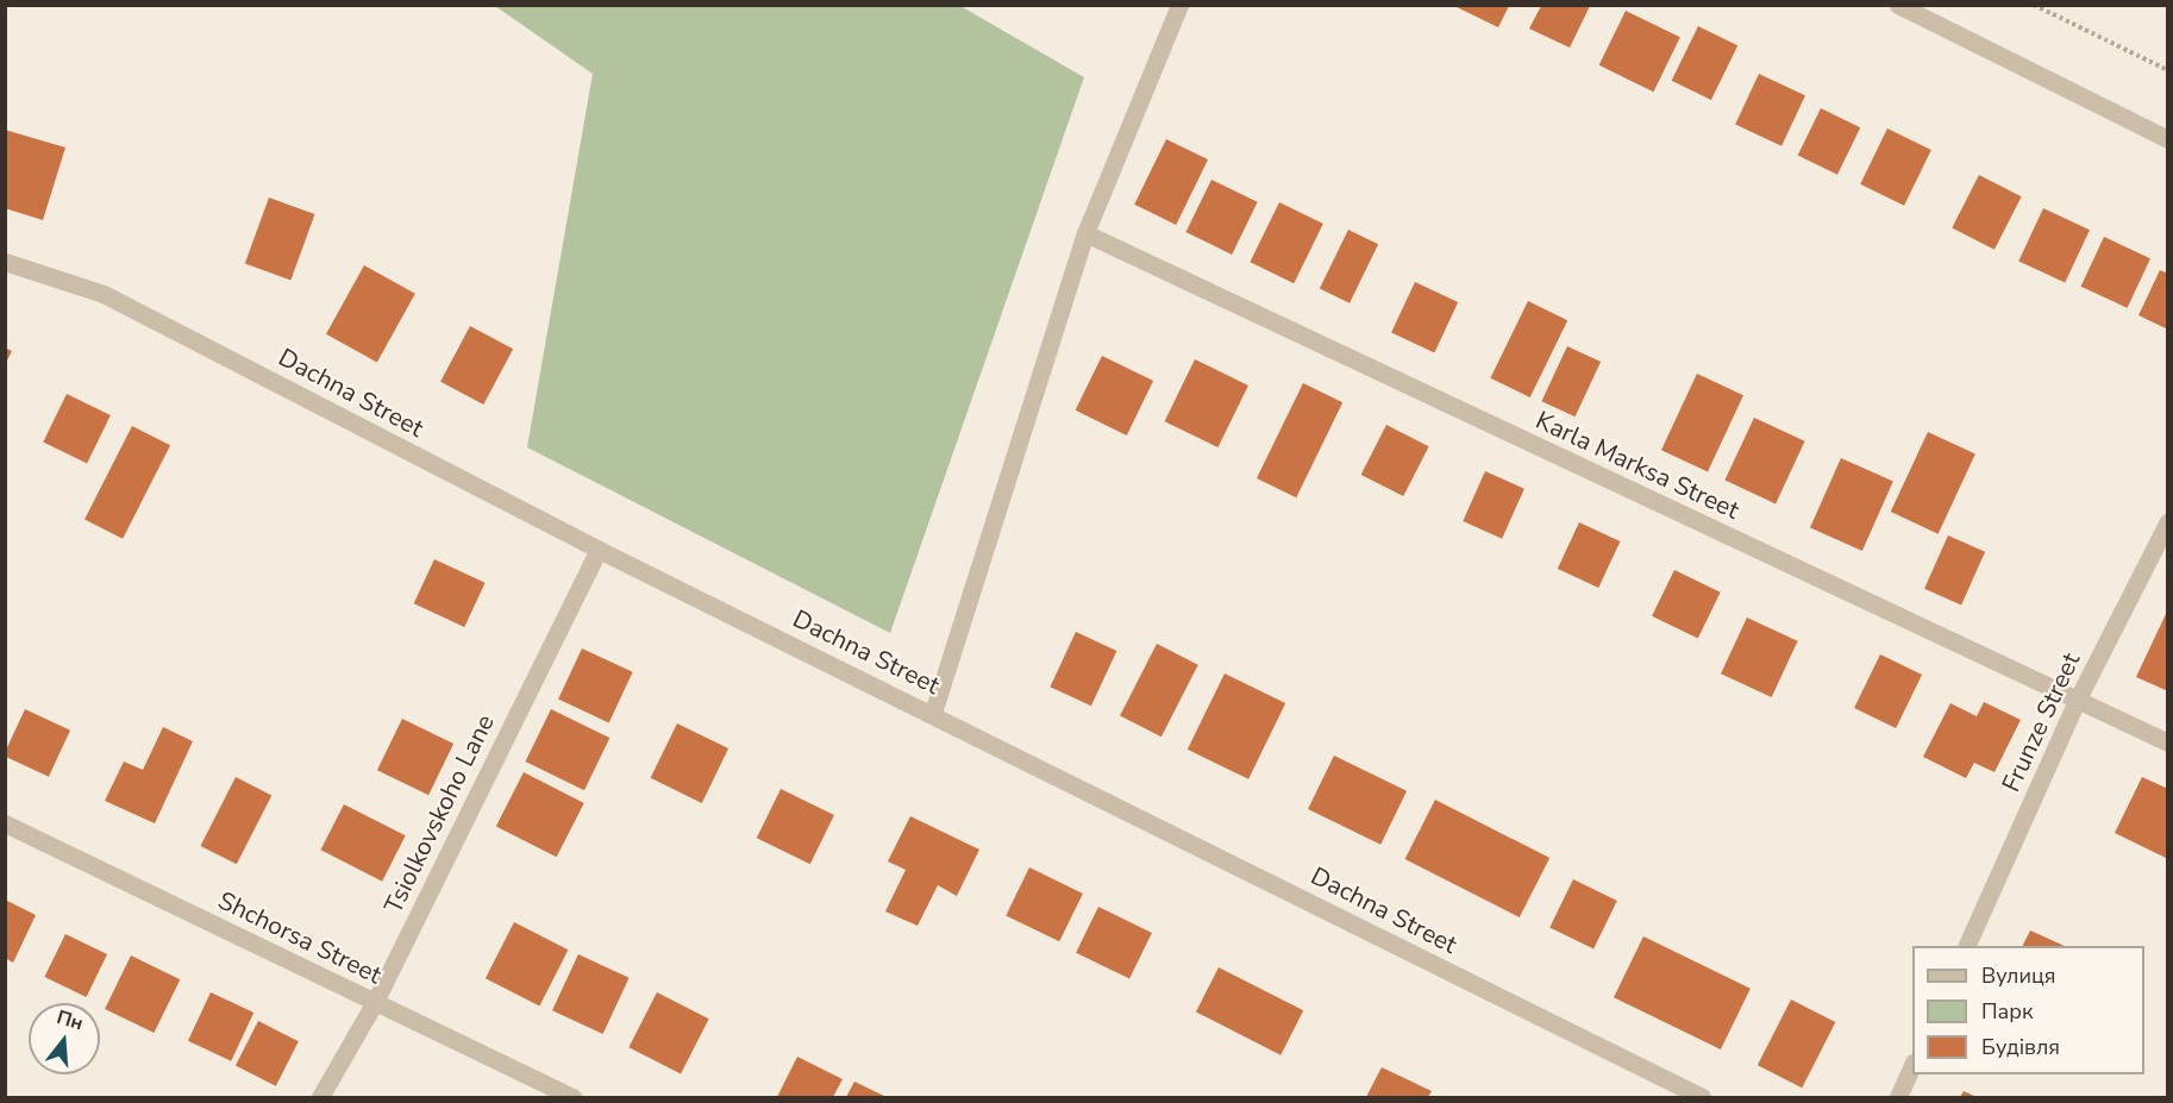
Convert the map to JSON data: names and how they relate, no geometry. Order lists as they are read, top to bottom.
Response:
{
  "streets": {
    "street": [
      "Dachna Street",
      "Karla Marksa Street",
      "Frunze Street",
      "Tsiolkovskoho Lane",
      "Shchorsa Street"
    ]
  },
  "crossings": [
    ["Dachna Street", "Tsiolkovskoho Lane"],
    ["Karla Marksa Street", "Frunze Street"],
    ["Tsiolkovskoho Lane", "Shchorsa Street"]
  ],
  "legend": ["Вулиця", "Парк", "Будівля"],
  "north": "top"
}
